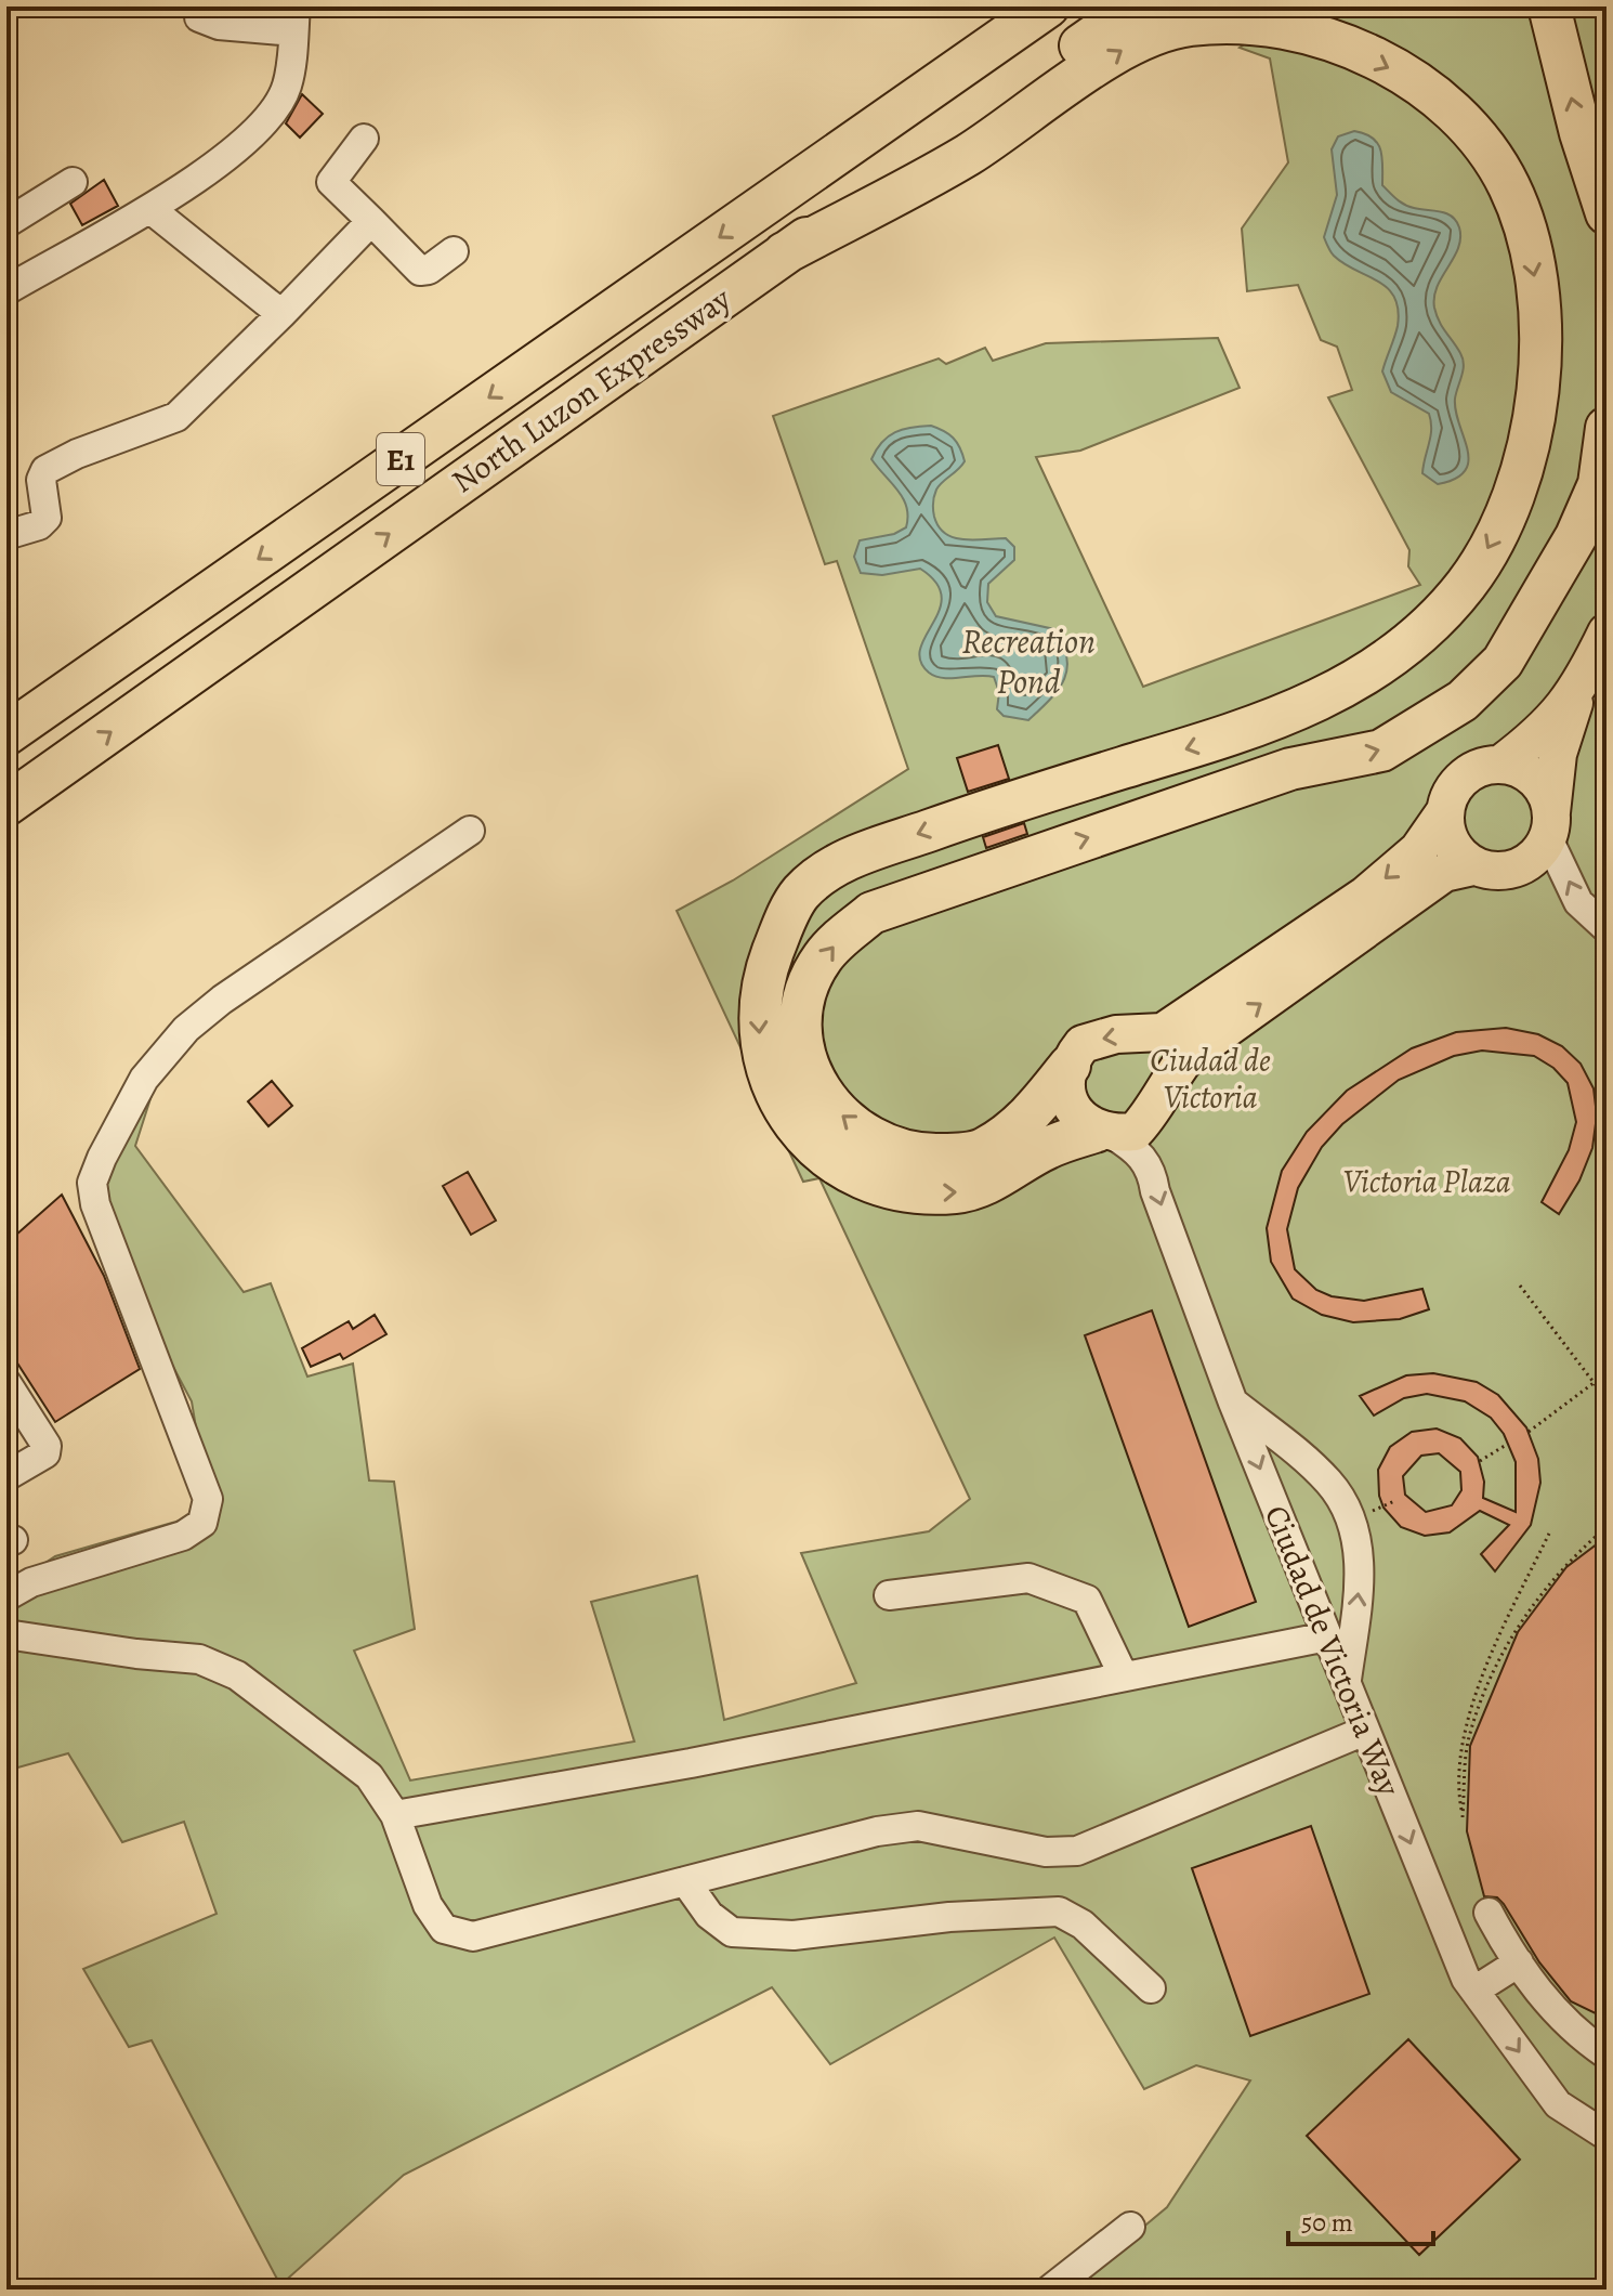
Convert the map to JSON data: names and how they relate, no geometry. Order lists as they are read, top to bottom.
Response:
{
  "streets": {
    "highway": ["North Luzon Expressway", "E1"],
    "street": ["Ciudad de Victoria Way"]
  },
  "water": ["Recreation Pond"],
  "parks": ["Ciudad de Victoria", "Victoria Plaza"],
  "scale_bar": "50 m"
}
